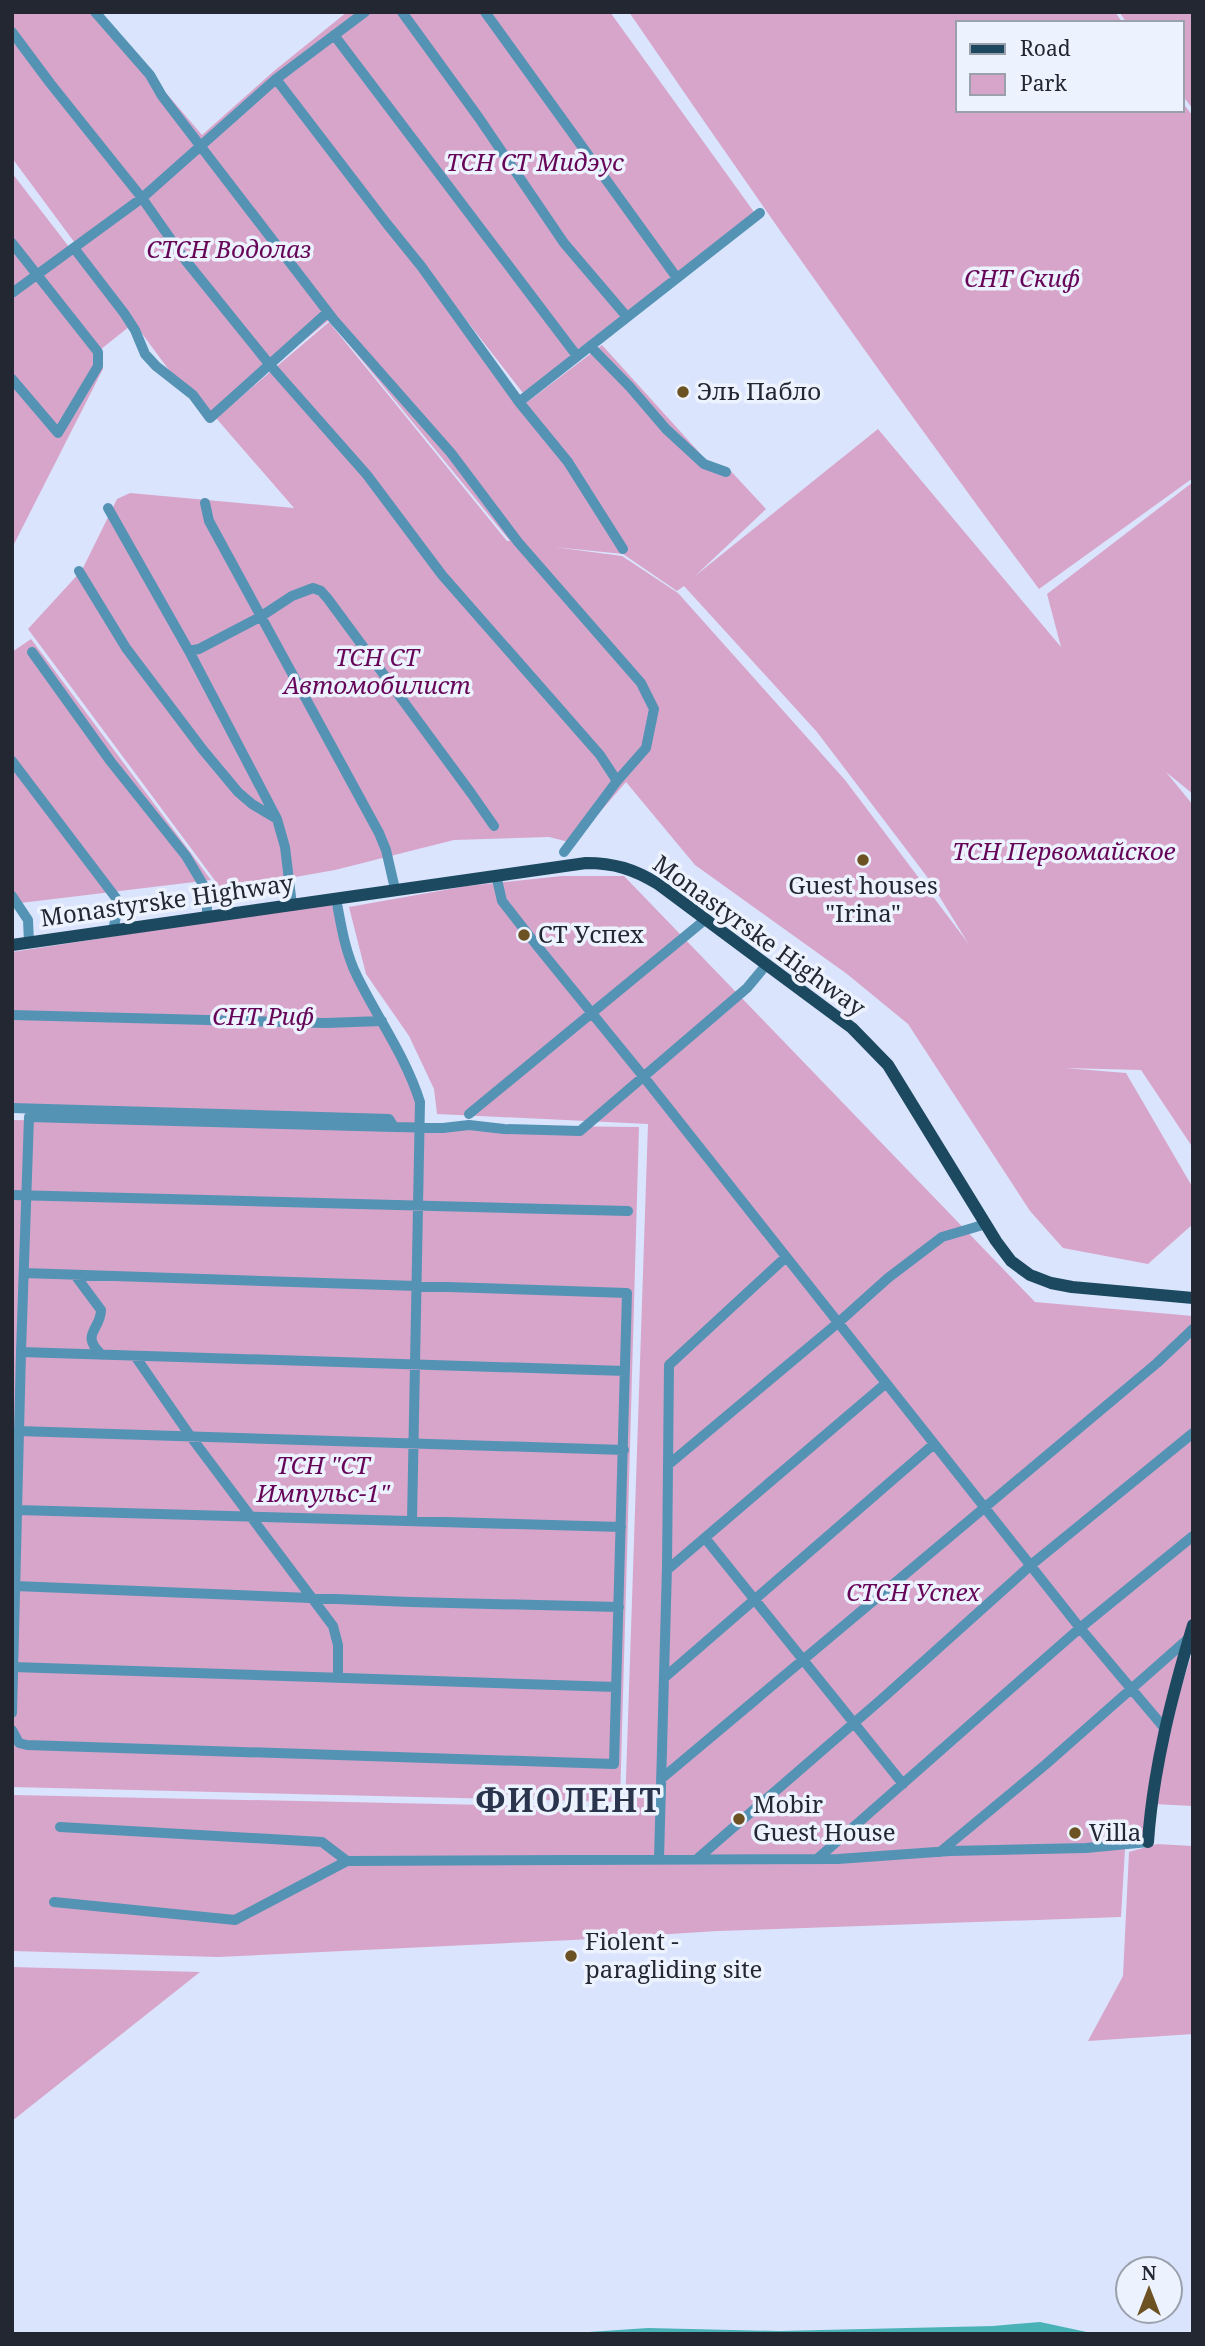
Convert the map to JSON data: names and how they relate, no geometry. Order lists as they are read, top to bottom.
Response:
{
  "streets": {
    "main road": ["Monastyrske Highway"]
  },
  "districts": ["ФИОЛЕНТ"],
  "parks": [
    "ТСН СТ Мидэус",
    "СТСН Водолаз",
    "СНТ Скиф",
    "ТСН СТ Автомобилист",
    "ТСН Первомайское",
    "СНТ Риф",
    "ТСН \"СТ Импульс-1\"",
    "СТСН Успех"
  ],
  "places": [
    "Эль Пабло",
    "Guest houses \"Irina\"",
    "СТ Успех",
    "Mobir Guest House",
    "Villa",
    "Fiolent - paragliding site"
  ],
  "legend": ["Road", "Park"],
  "north": "top"
}
